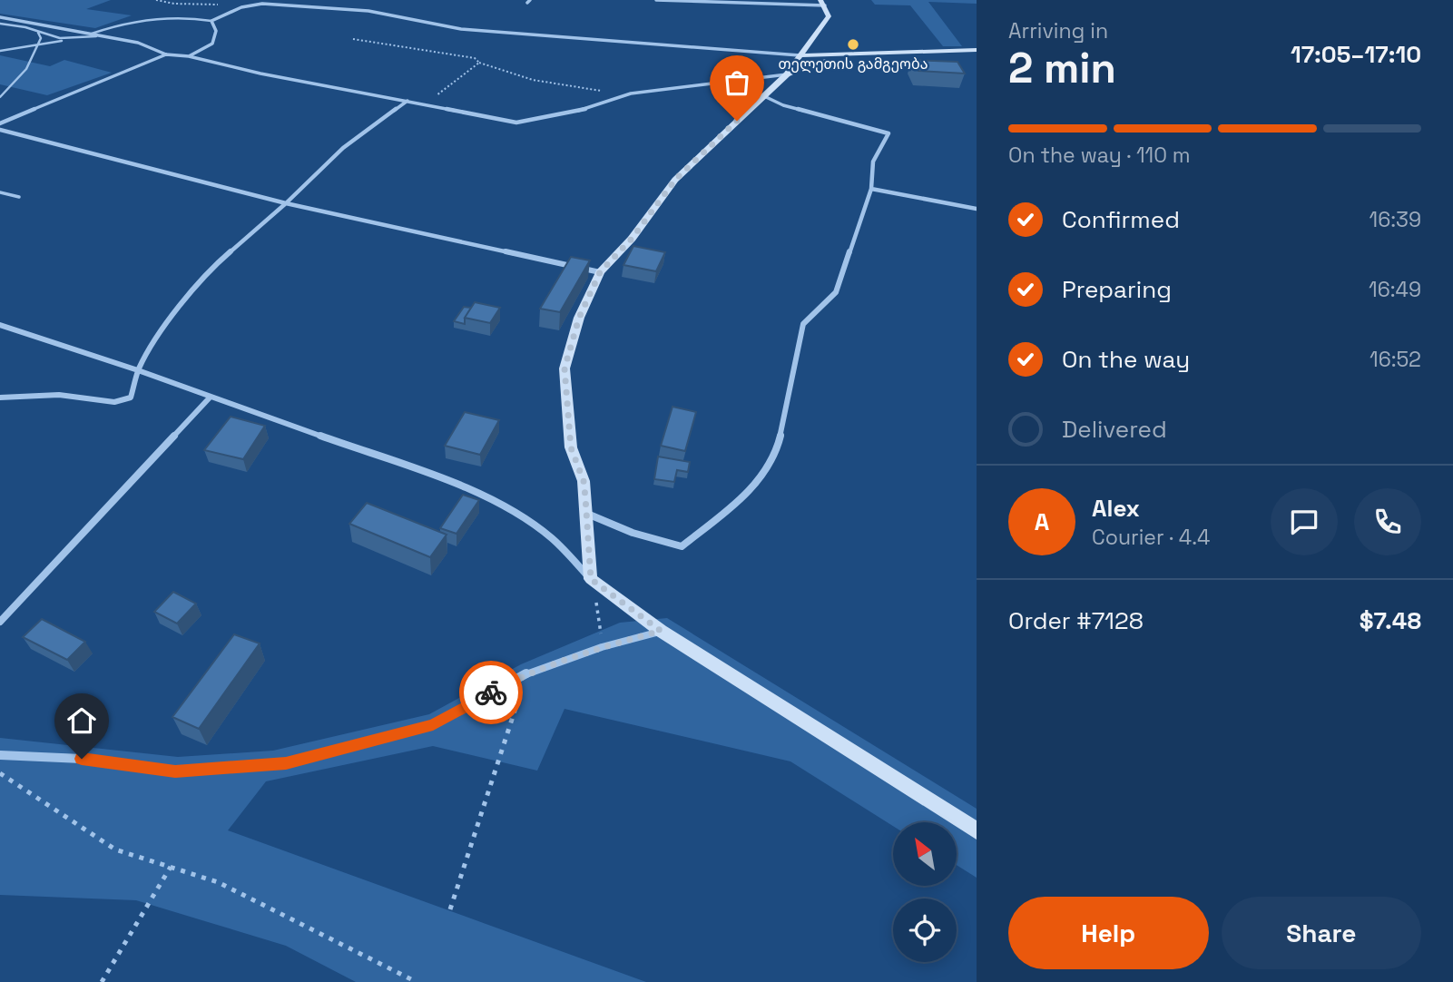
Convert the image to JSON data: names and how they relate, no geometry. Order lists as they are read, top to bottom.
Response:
{
  "places": ["თელეთის გამგეობა"],
  "north": "top left",
  "page": {
    "heading": ["2 min", "Arriving in", "17:05–17:10"],
    "panel": [
      "Alex",
      "Courier · 4.4",
      "Order #7128",
      "$7.48"
    ],
    "bar": "On the way · 110 m",
    "list": [
      ["Confirmed", "16:39"],
      ["Preparing", "16:49"],
      ["On the way", "16:52"],
      "Delivered"
    ],
    "round": "A",
    "buttons": ["Help", "Share"]
  }
}
